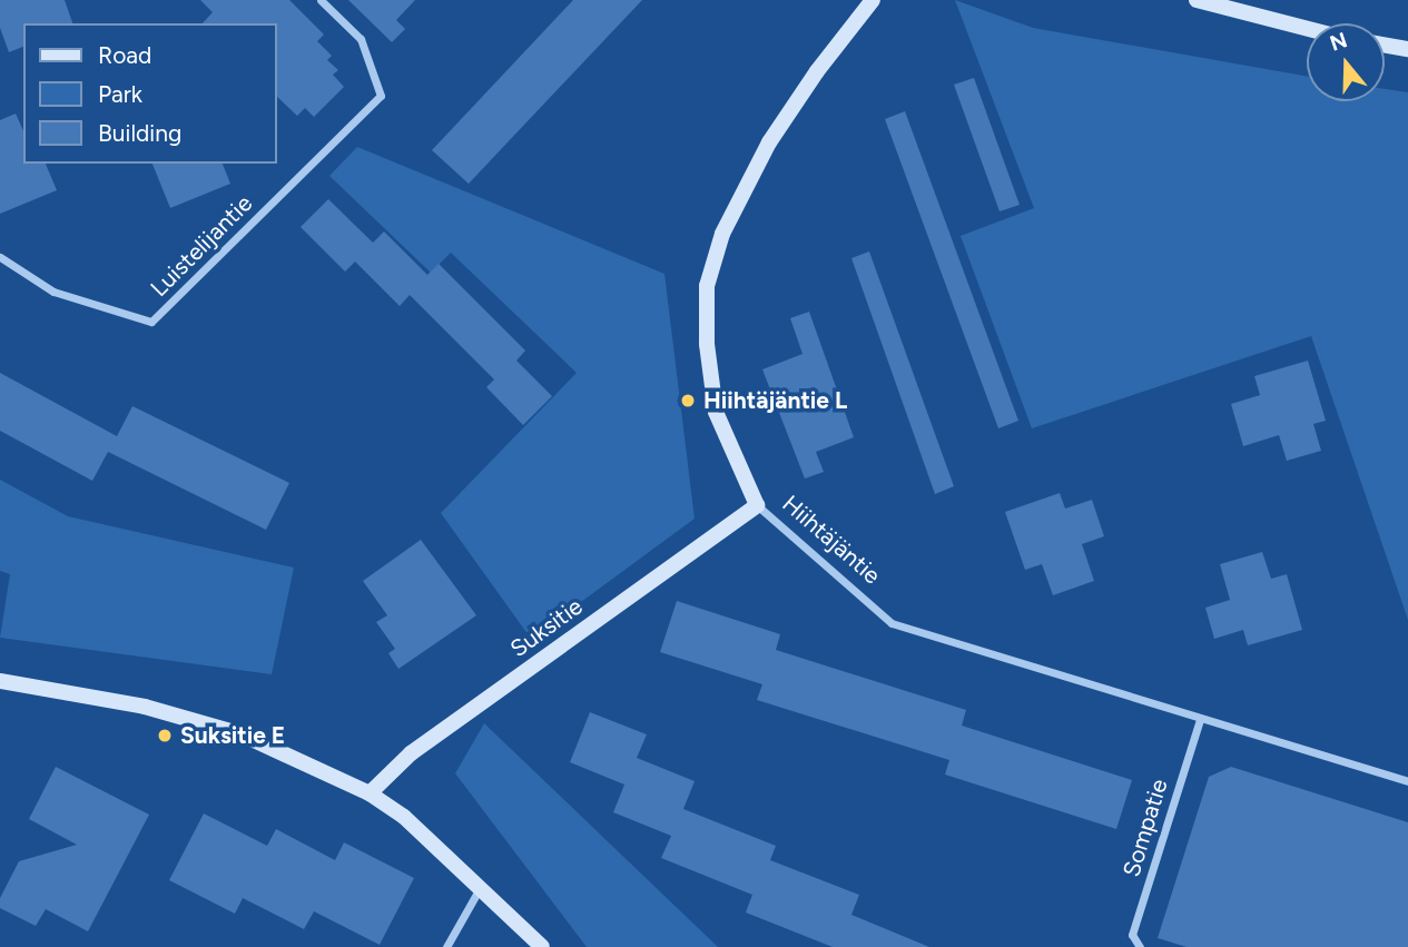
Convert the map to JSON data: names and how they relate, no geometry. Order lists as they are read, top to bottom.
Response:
{
  "streets": {
    "street": [
      "Luistelijantie",
      "Hiihtäjäntie",
      "Suksitie",
      "Sompatie"
    ]
  },
  "crossings": [
    ["Hiihtäjäntie", "Suksitie"],
    ["Hiihtäjäntie", "Sompatie"]
  ],
  "places": ["Hiihtäjäntie L", "Suksitie E"],
  "legend": ["Road", "Park", "Building"],
  "north": "top"
}
